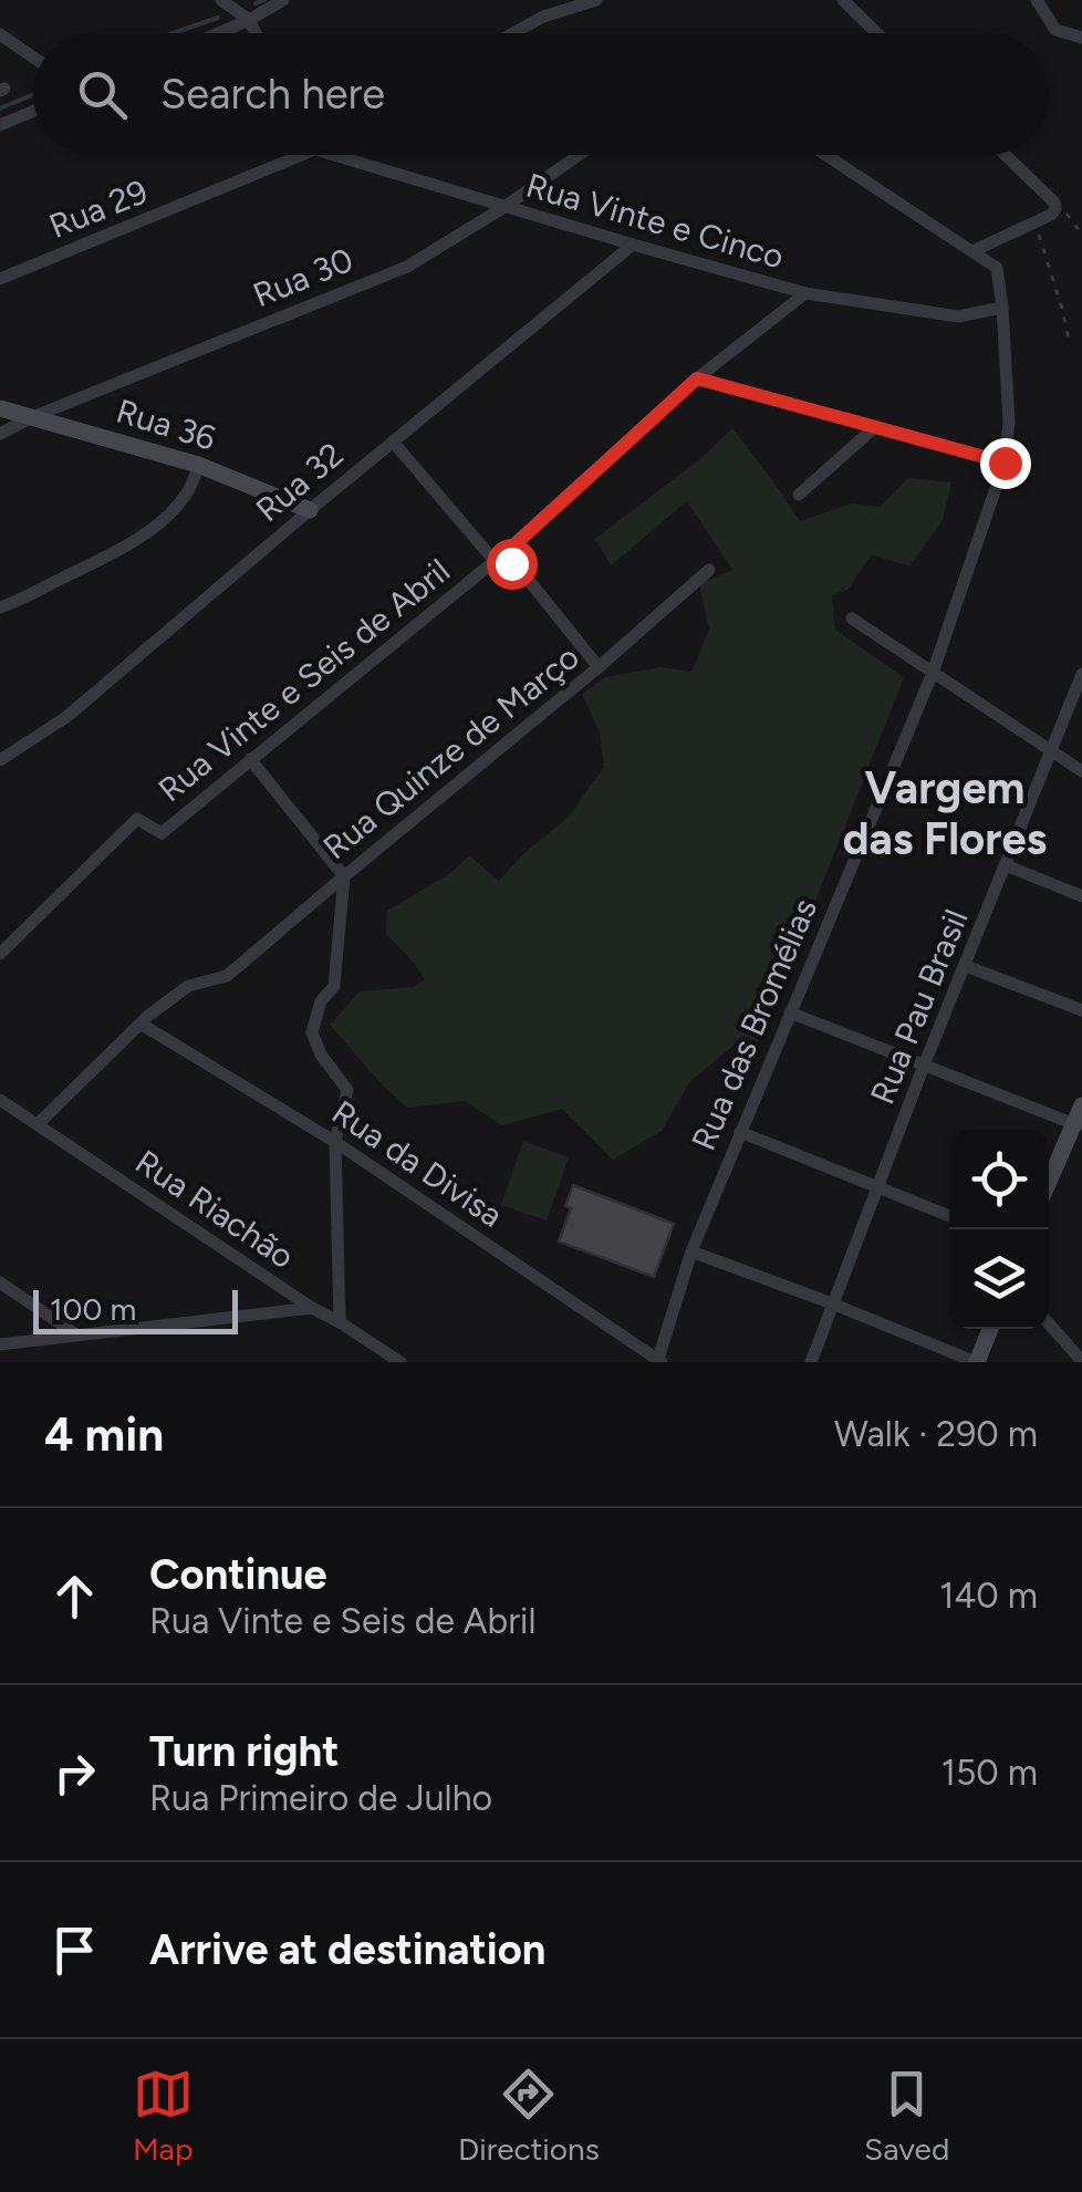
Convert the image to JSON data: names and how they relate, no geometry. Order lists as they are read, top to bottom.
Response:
{
  "streets": {
    "street": [
      "Rua 29",
      "Rua Vinte e Cinco",
      "Rua 30",
      "Rua 36",
      "Rua 32",
      "Rua Vinte e Seis de Abril",
      "Rua Quinze de Março",
      "Rua Pau Brasil",
      "Rua das Bromélias",
      "Rua da Divisa",
      "Rua Riachão"
    ]
  },
  "crossings": [
    ["Rua Vinte e Cinco", "Rua 30"],
    ["Rua Vinte e Cinco", "Rua 32"],
    ["Rua Vinte e Cinco", "Rua Vinte e Seis de Abril"],
    ["Rua Vinte e Cinco", "Rua das Bromélias"],
    ["Rua 30", "Rua 36"],
    ["Rua 36", "Rua 32"],
    ["Rua Quinze de Março", "Rua da Divisa"],
    ["Rua das Bromélias", "Rua da Divisa"]
  ],
  "districts": ["Vargem das Flores"],
  "scale_bar": "100 m",
  "page": {
    "search": "Search here",
    "scale": "100 m",
    "heading": ["4 min", "Walk · 290 m"],
    "list": [
      ["Continue", "Rua Vinte e Seis de Abril", "140 m"],
      ["Turn right", "Rua Primeiro de Julho", "150 m"],
      "Arrive at destination"
    ],
    "nav": ["Map", "Directions", "Saved"]
  }
}
